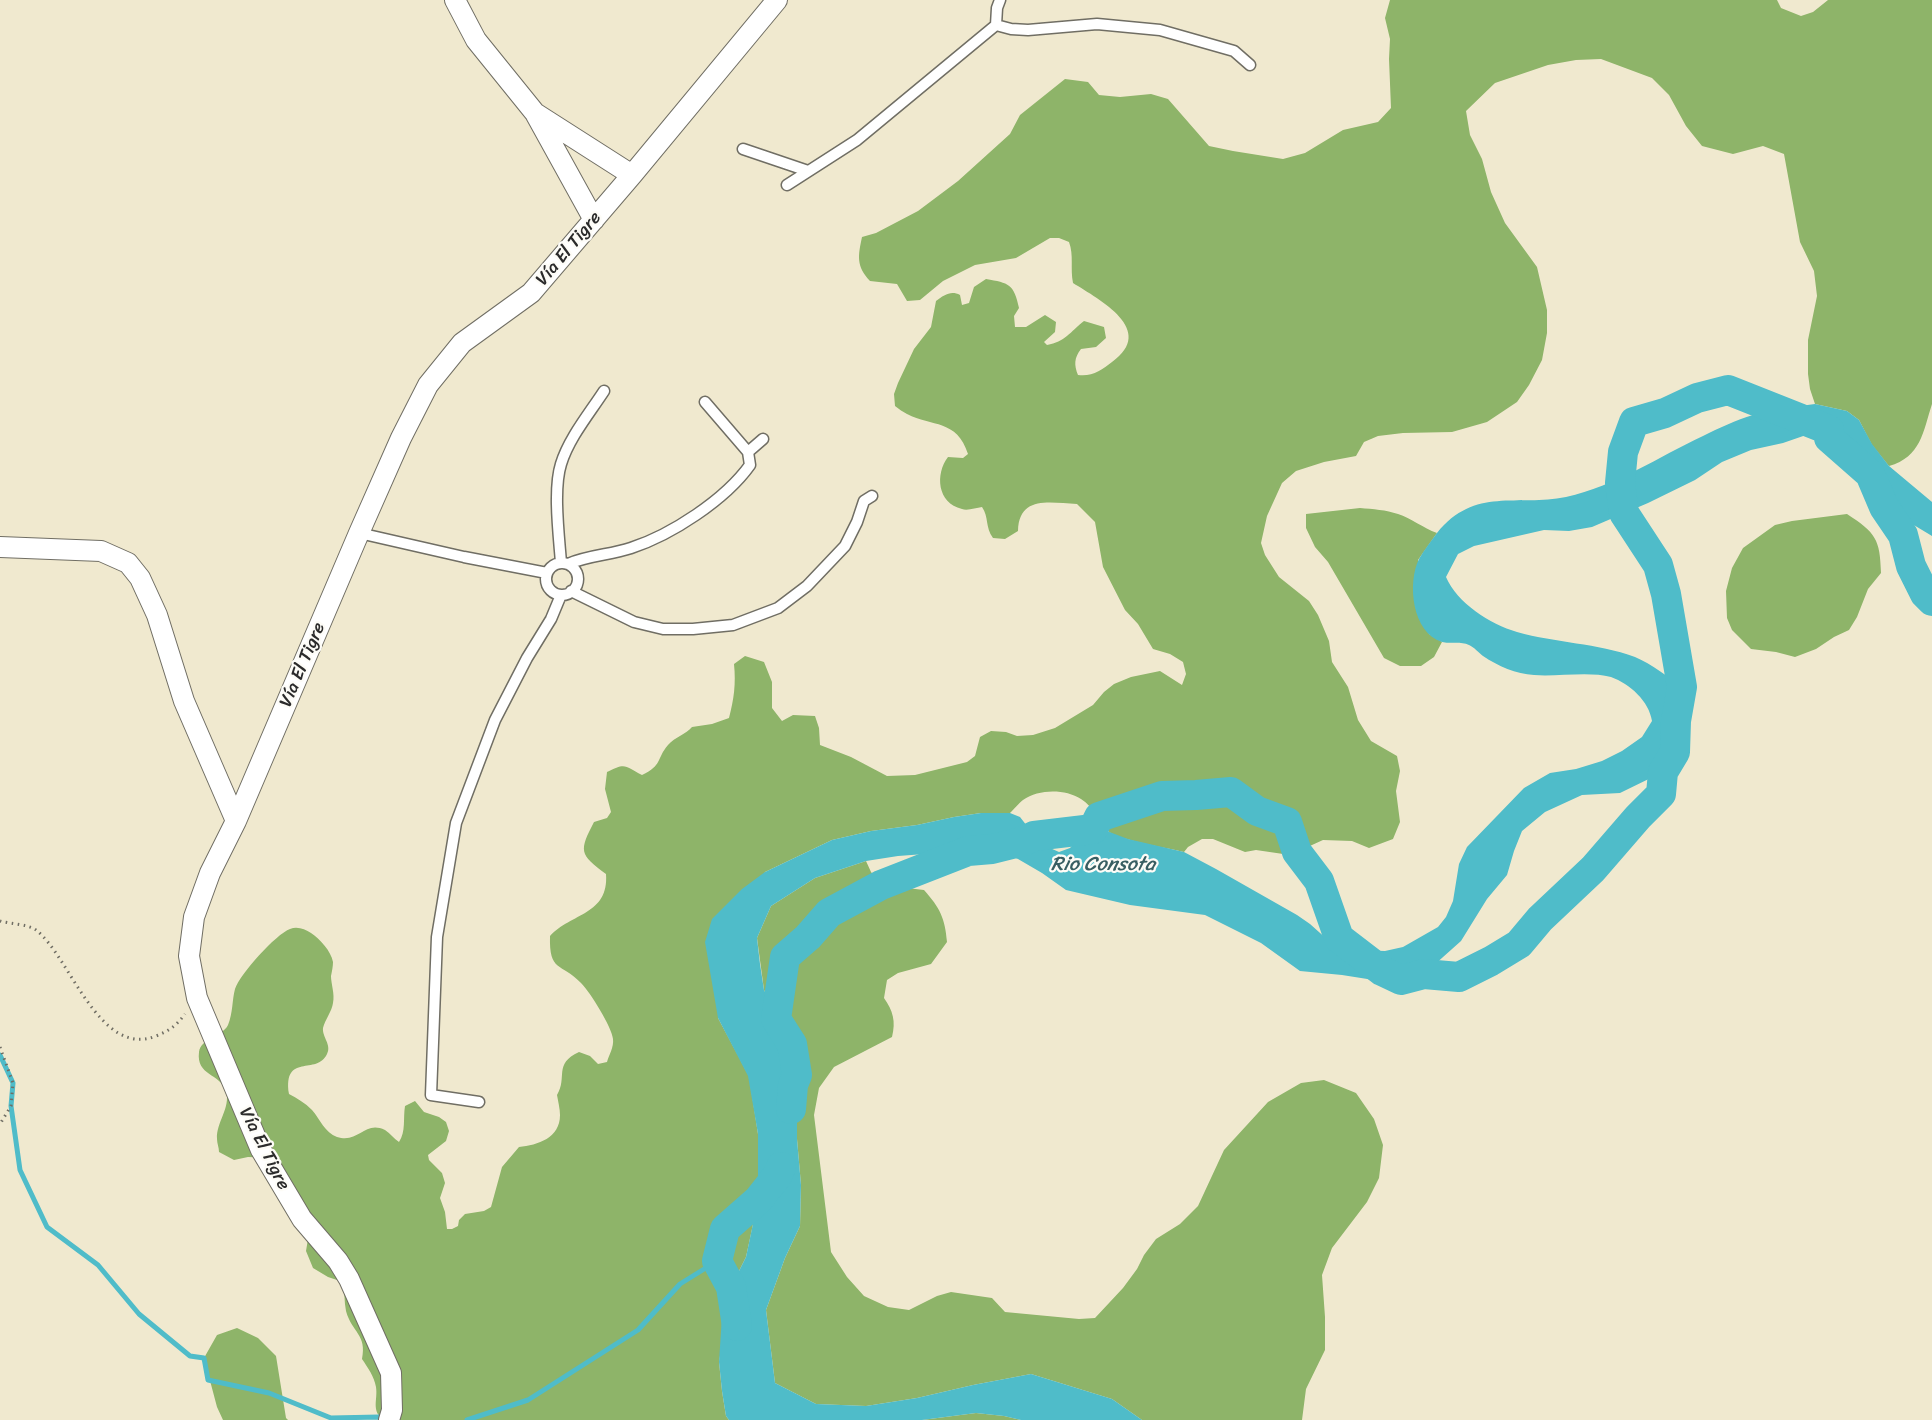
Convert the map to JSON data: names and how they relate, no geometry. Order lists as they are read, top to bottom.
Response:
{
  "streets": {
    "street": ["Vía El Tigre"]
  },
  "water": ["Rio Consota"]
}
